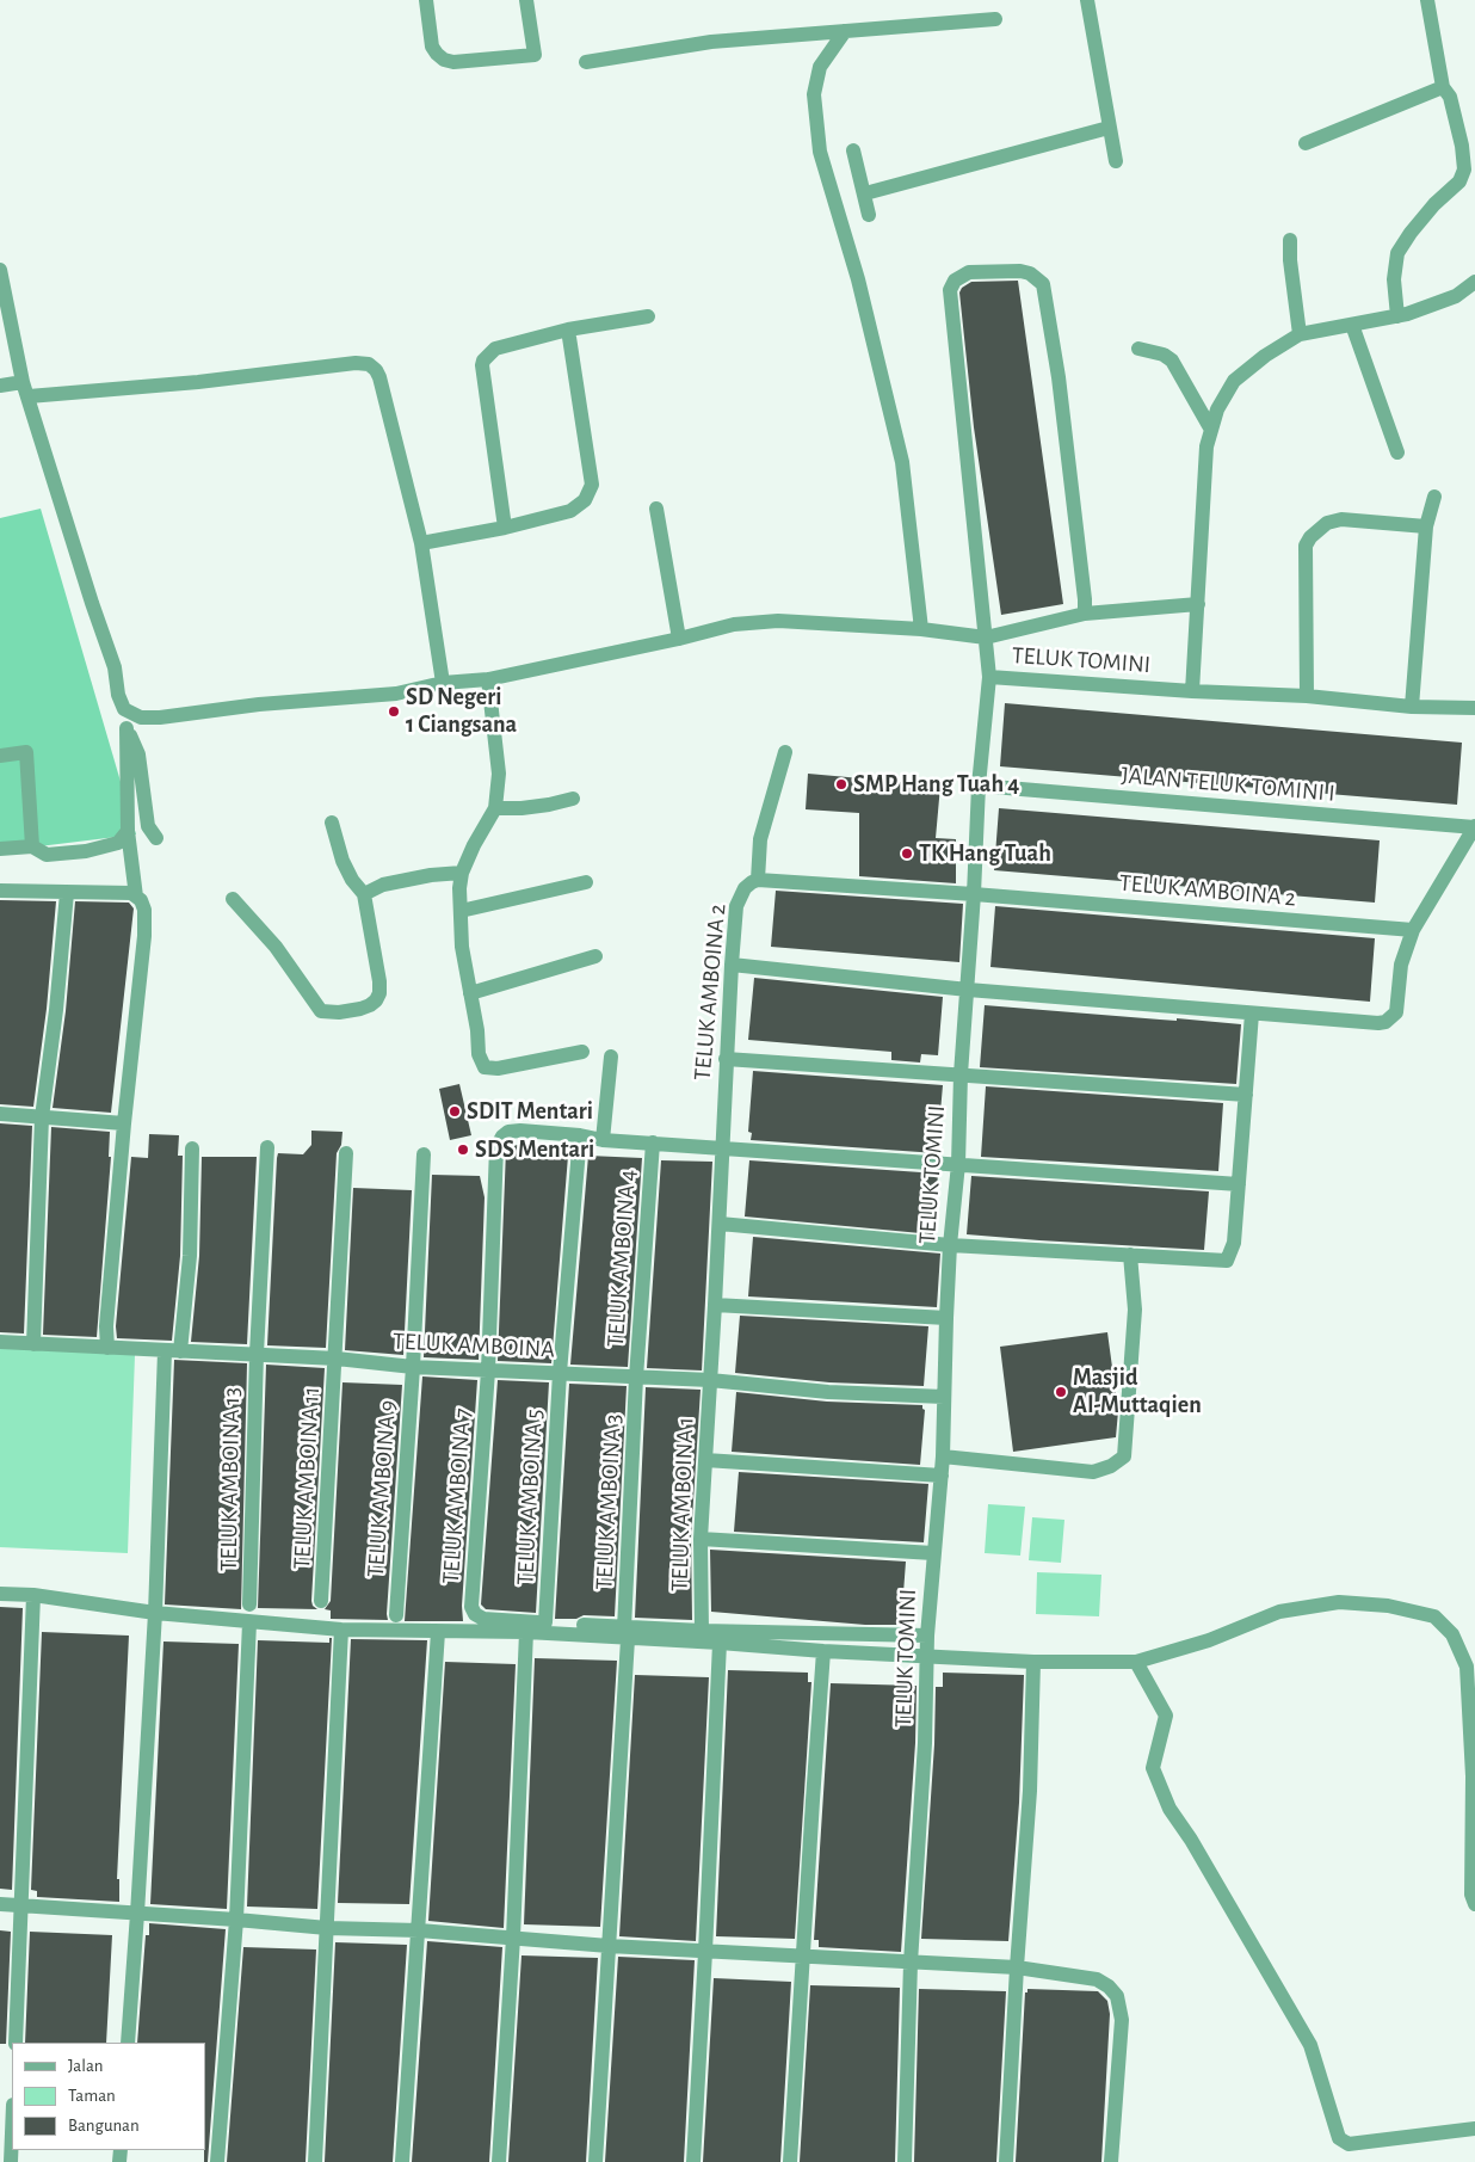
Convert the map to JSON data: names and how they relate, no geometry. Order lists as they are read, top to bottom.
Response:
{
  "streets": {
    "street": [
      "TELUK TOMINI",
      "JALAN TELUK TOMINI I",
      "TELUK AMBOINA 2",
      "TELUK AMBOINA 4",
      "TELUK AMBOINA",
      "TELUK AMBOINA 11",
      "TELUK AMBOINA 13",
      "TELUK AMBOINA 9",
      "TELUK AMBOINA 7",
      "TELUK AMBOINA 5",
      "TELUK AMBOINA 3",
      "TELUK AMBOINA 1"
    ]
  },
  "crossings": [
    ["TELUK TOMINI", "JALAN TELUK TOMINI I"],
    ["TELUK TOMINI", "TELUK AMBOINA 2"],
    ["TELUK TOMINI", "TELUK AMBOINA"],
    ["TELUK AMBOINA 2", "TELUK AMBOINA"],
    ["TELUK AMBOINA 2", "TELUK AMBOINA 1"],
    ["TELUK AMBOINA 4", "TELUK AMBOINA"],
    ["TELUK AMBOINA 4", "TELUK AMBOINA 3"],
    ["TELUK AMBOINA", "TELUK AMBOINA 11"],
    ["TELUK AMBOINA", "TELUK AMBOINA 13"],
    ["TELUK AMBOINA", "TELUK AMBOINA 9"],
    ["TELUK AMBOINA", "TELUK AMBOINA 7"],
    ["TELUK AMBOINA", "TELUK AMBOINA 5"],
    ["TELUK AMBOINA", "TELUK AMBOINA 3"],
    ["TELUK AMBOINA", "TELUK AMBOINA 1"],
    ["TELUK AMBOINA 7", "TELUK AMBOINA 5"]
  ],
  "places": [
    "SD Negeri 1 Ciangsana",
    "SMP Hang Tuah 4",
    "TK Hang Tuah",
    "SDIT Mentari",
    "SDS Mentari",
    "Masjid Al-Muttaqien"
  ],
  "legend": ["Jalan", "Taman", "Bangunan"]
}
